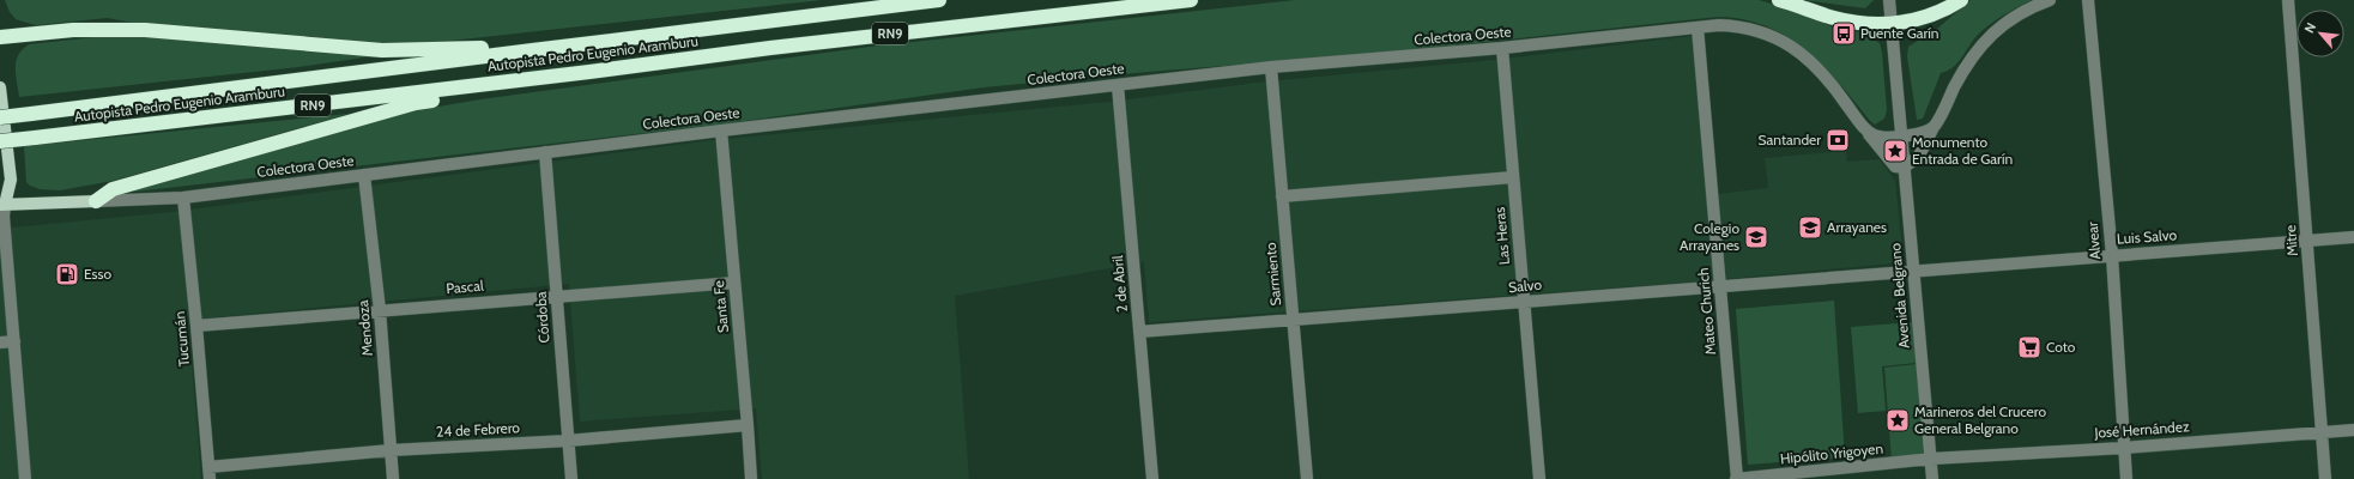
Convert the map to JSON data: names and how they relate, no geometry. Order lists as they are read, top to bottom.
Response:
{
  "streets": {
    "highway": ["RN9", "Autopista Pedro Eugenio Aramburu"],
    "main road": ["Colectora Oeste"],
    "street": [
      "Las Heras",
      "Luis Salvo",
      "Alvear",
      "Mitre",
      "Sarmiento",
      "2 de Abril",
      "Salvo",
      "Pascal",
      "Avenida Belgrano",
      "Santa Fe",
      "Mateo Churich",
      "Córdoba",
      "Mendoza",
      "Tucumán",
      "24 de Febrero",
      "José Hernández",
      "Hipólito Yrigoyen"
    ]
  },
  "crossings": [
    ["Colectora Oeste", "Las Heras"],
    ["Colectora Oeste", "Sarmiento"],
    ["Colectora Oeste", "2 de Abril"],
    ["Colectora Oeste", "Avenida Belgrano"],
    ["Colectora Oeste", "Santa Fe"],
    ["Colectora Oeste", "Mateo Churich"],
    ["Colectora Oeste", "Córdoba"],
    ["Colectora Oeste", "Mendoza"],
    ["Colectora Oeste", "Tucumán"],
    ["Las Heras", "Salvo"],
    ["Luis Salvo", "Alvear"],
    ["Luis Salvo", "Mitre"],
    ["Luis Salvo", "Salvo"],
    ["Luis Salvo", "Avenida Belgrano"],
    ["Alvear", "José Hernández"],
    ["Mitre", "José Hernández"],
    ["Sarmiento", "Salvo"],
    ["2 de Abril", "Salvo"],
    ["Salvo", "Avenida Belgrano"],
    ["Salvo", "Mateo Churich"],
    ["Pascal", "Santa Fe"],
    ["Pascal", "Córdoba"],
    ["Pascal", "Mendoza"],
    ["Pascal", "Tucumán"],
    ["Avenida Belgrano", "José Hernández"],
    ["Avenida Belgrano", "Hipólito Yrigoyen"],
    ["Santa Fe", "24 de Febrero"],
    ["Mateo Churich", "Hipólito Yrigoyen"],
    ["Córdoba", "24 de Febrero"],
    ["Mendoza", "24 de Febrero"],
    ["Tucumán", "24 de Febrero"],
    ["José Hernández", "Hipólito Yrigoyen"]
  ],
  "places": {
    "bus stop": ["Puente Garín"],
    "bank": ["Santander"],
    "place": ["Monumento Entrada de Garín", "Marineros del Crucero General Belgrano"],
    "school or university": ["Arrayanes", "Colegio Arrayanes"],
    "fuel station": ["Esso"],
    "supermarket": ["Coto"]
  },
  "north": "top left"
}
